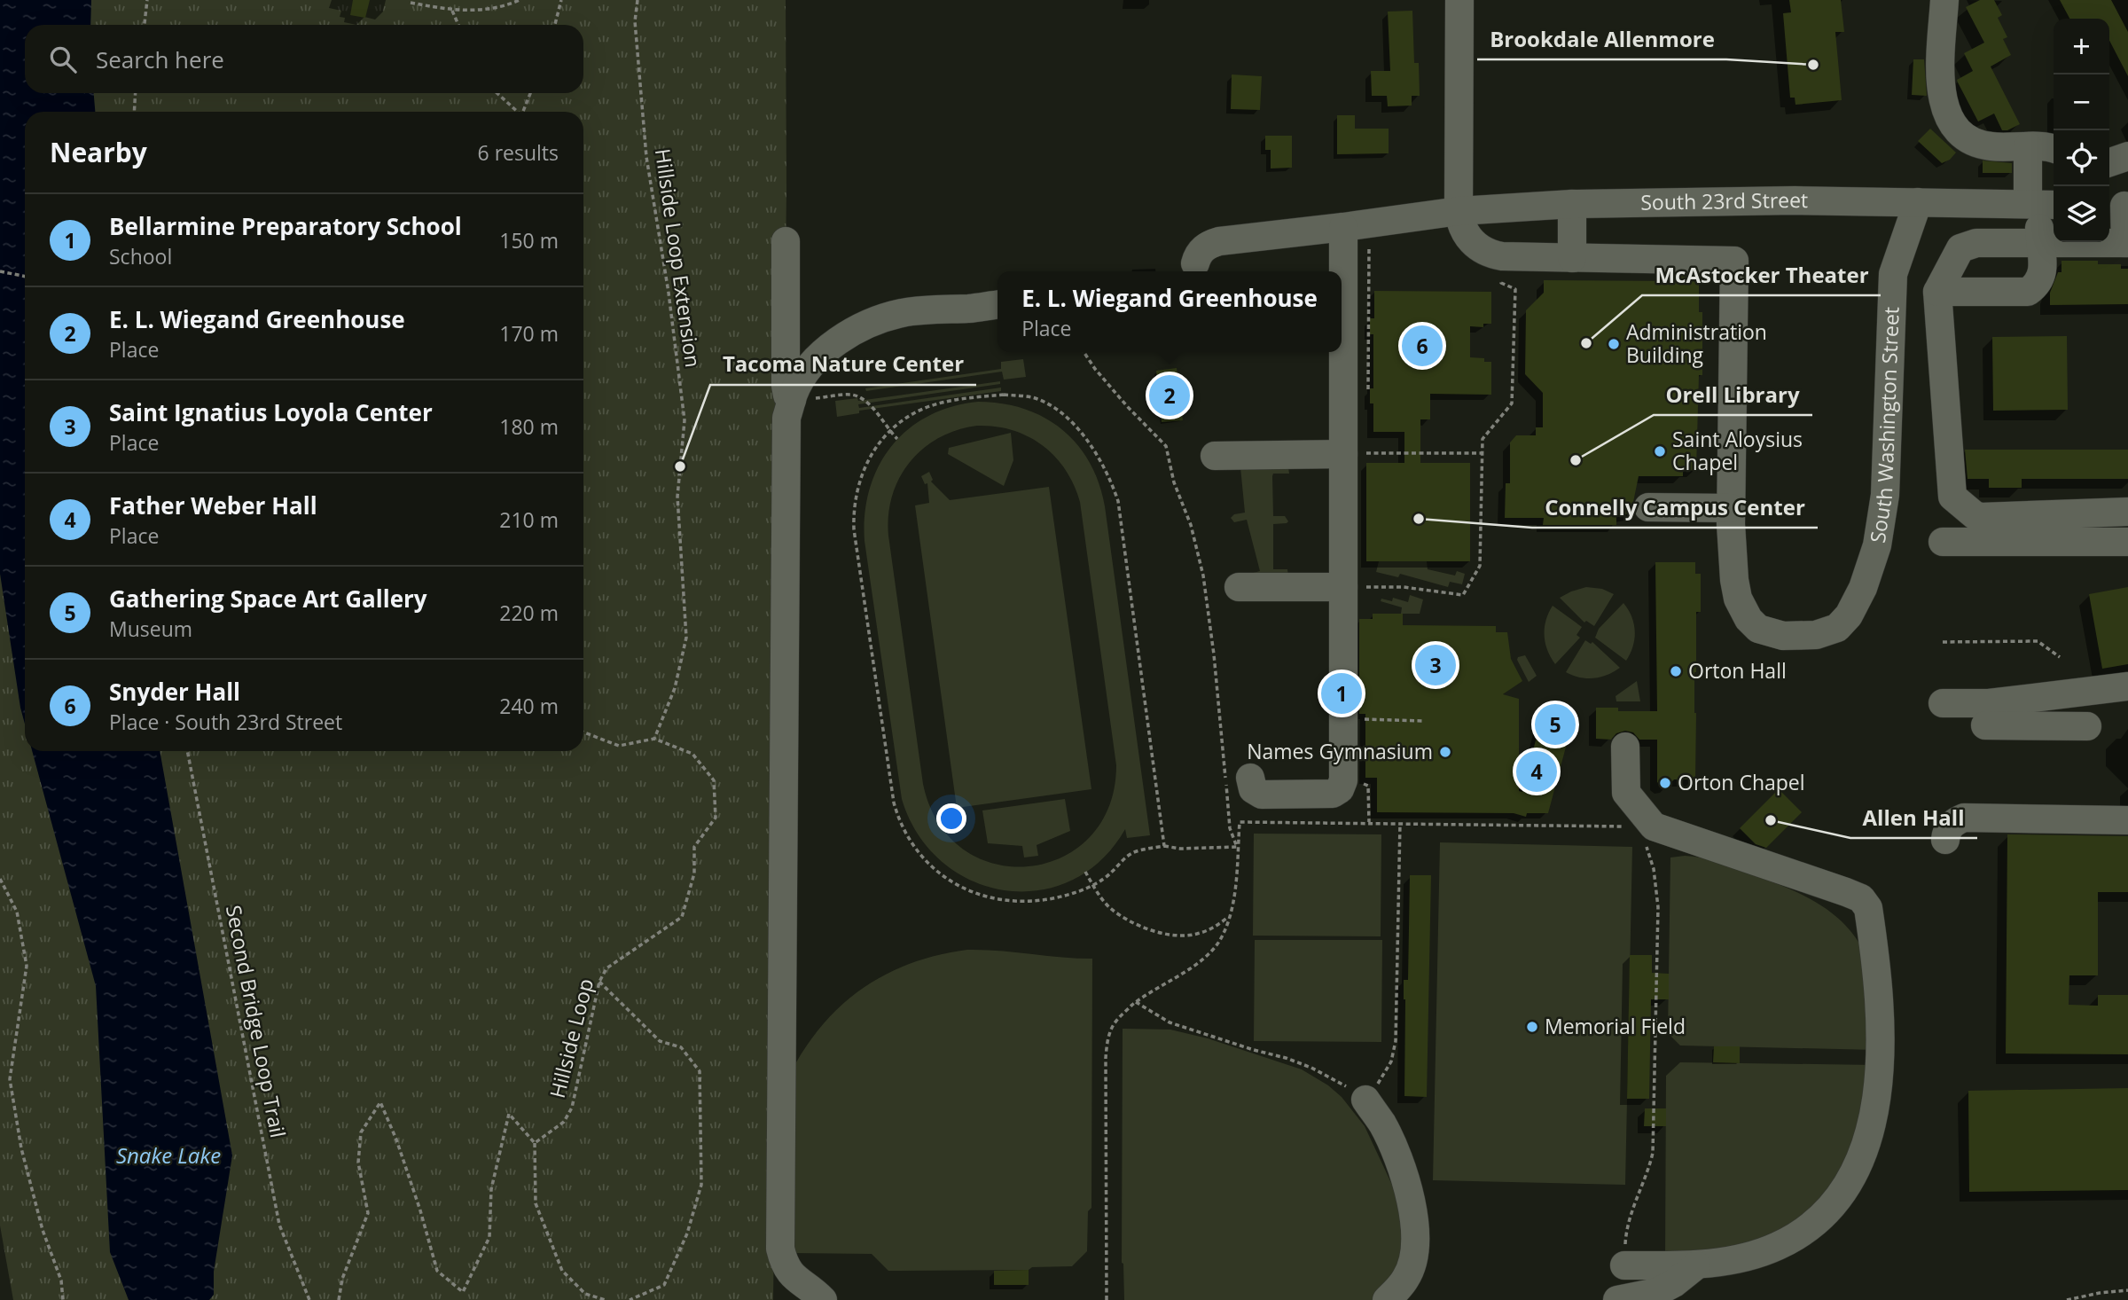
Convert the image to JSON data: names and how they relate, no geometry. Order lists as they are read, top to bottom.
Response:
{
  "streets": {
    "street": ["South 23rd Street", "South Washington Street"],
    "path": ["Hillside Loop Extension", "Second Bridge Loop Trail", "Hillside Loop"]
  },
  "crossings": [
    ["South 23rd Street", "South Washington Street"],
    ["Hillside Loop Extension", "Hillside Loop"]
  ],
  "water": ["Snake Lake"],
  "places": [
    "Brookdale Allenmore",
    "McAstocker Theater",
    "Administration Building",
    "Saint Aloysius Chapel",
    "Orell Library",
    "Tacoma Nature Center",
    "Connelly Campus Center",
    "Orton Hall",
    "Names Gymnasium",
    "Orton Chapel",
    "Allen Hall",
    "Memorial Field"
  ],
  "page": {
    "map_buttons": ["+", "−"],
    "search": "Search here",
    "heading": ["Nearby", "6 results"],
    "list": [
      {
        "mark": "1",
        "name": "Bellarmine Preparatory School",
        "note": "School",
        "value": "150 m"
      },
      {
        "mark": "2",
        "name": "E. L. Wiegand Greenhouse",
        "note": "Place",
        "value": "170 m"
      },
      {
        "mark": "3",
        "name": "Saint Ignatius Loyola Center",
        "note": "Place",
        "value": "180 m"
      },
      {
        "mark": "4",
        "name": "Father Weber Hall",
        "note": "Place",
        "value": "210 m"
      },
      {
        "mark": "5",
        "name": "Gathering Space Art Gallery",
        "note": "Museum",
        "value": "220 m"
      },
      {
        "mark": "6",
        "name": "Snyder Hall",
        "note": "Place · South 23rd Street",
        "value": "240 m"
      }
    ],
    "popup": ["E. L. Wiegand Greenhouse", "Place"],
    "pins": [
      "6",
      "2",
      "3",
      "1",
      "5",
      "4"
    ]
  }
}
